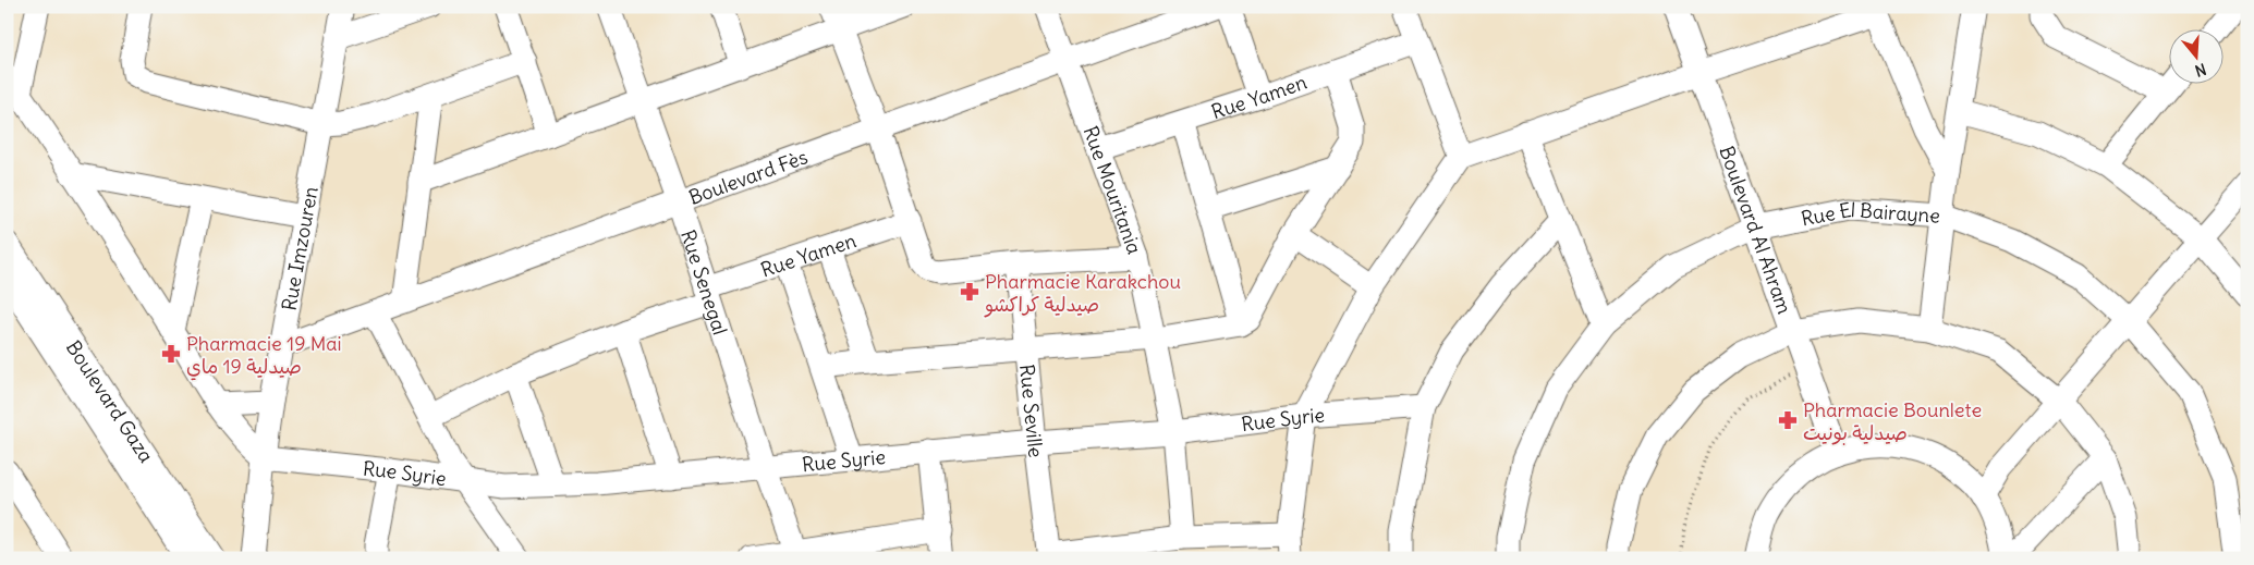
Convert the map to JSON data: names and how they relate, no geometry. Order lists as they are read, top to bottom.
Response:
{
  "streets": {
    "street": [
      "Rue Yamen",
      "Boulevard Fès",
      "Rue Mouritania",
      "Rue El Bairayne",
      "Boulevard Al Ahram",
      "Rue Imzouren",
      "Rue Senegal",
      "Boulevard Gaza",
      "Rue Seville",
      "Rue Syrie"
    ]
  },
  "crossings": [
    ["Rue Yamen", "Rue Mouritania"],
    ["Rue Yamen", "Rue Senegal"],
    ["Boulevard Fès", "Rue Mouritania"],
    ["Boulevard Fès", "Rue Imzouren"],
    ["Boulevard Fès", "Rue Senegal"],
    ["Rue Mouritania", "Rue Syrie"],
    ["Rue El Bairayne", "Boulevard Al Ahram"],
    ["Rue Imzouren", "Rue Syrie"],
    ["Rue Senegal", "Rue Syrie"],
    ["Rue Seville", "Rue Syrie"]
  ],
  "places": {
    "pharmacy": ["Pharmacie Karakchou صيدلية كراكشو", "Pharmacie 19 Mai صيدلية 19 ماي", "Pharmacie Bounlete صيدلية بونيت"]
  },
  "north": "bottom"
}
